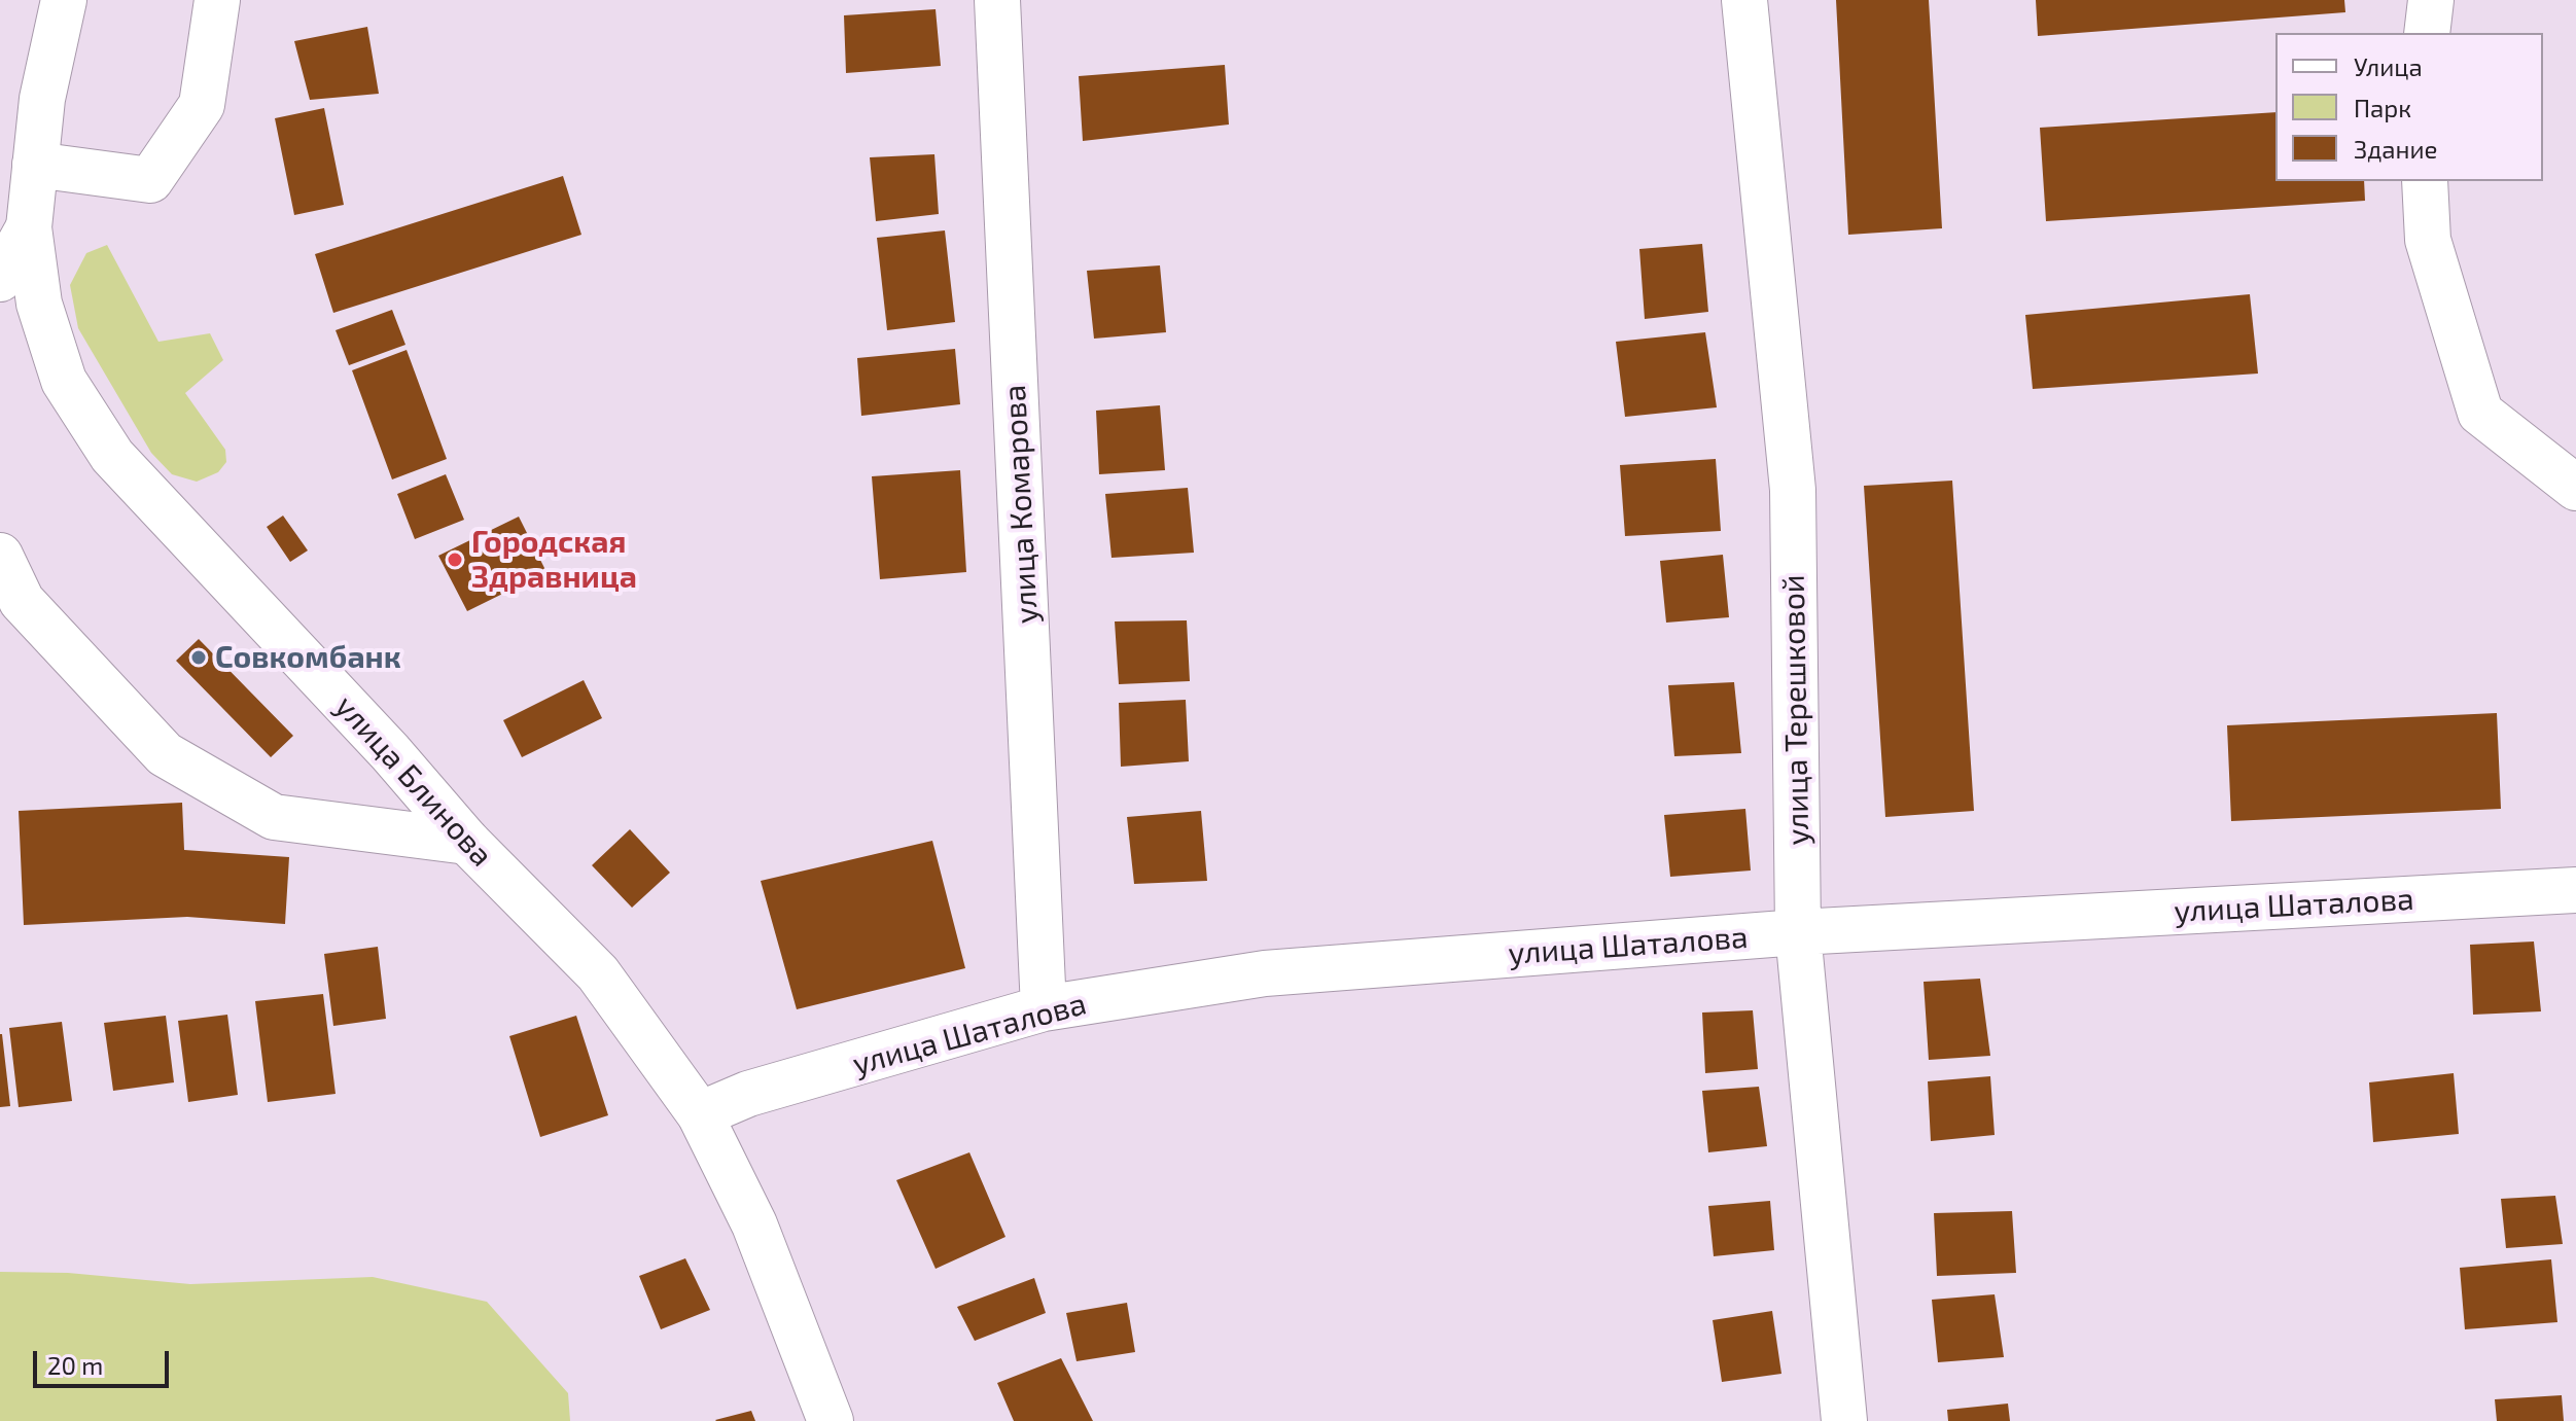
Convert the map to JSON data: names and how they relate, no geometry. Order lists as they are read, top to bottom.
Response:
{
  "streets": {
    "street": [
      "улица Комарова",
      "улица Терешковой",
      "улица Блинова",
      "улица Шаталова"
    ]
  },
  "crossings": [
    ["улица Комарова", "улица Шаталова"],
    ["улица Терешковой", "улица Шаталова"],
    ["улица Блинова", "улица Шаталова"]
  ],
  "places": ["Городская Здравница", "Совкомбанк"],
  "legend": ["Улица", "Парк", "Здание"],
  "scale_bar": "20 m"
}
